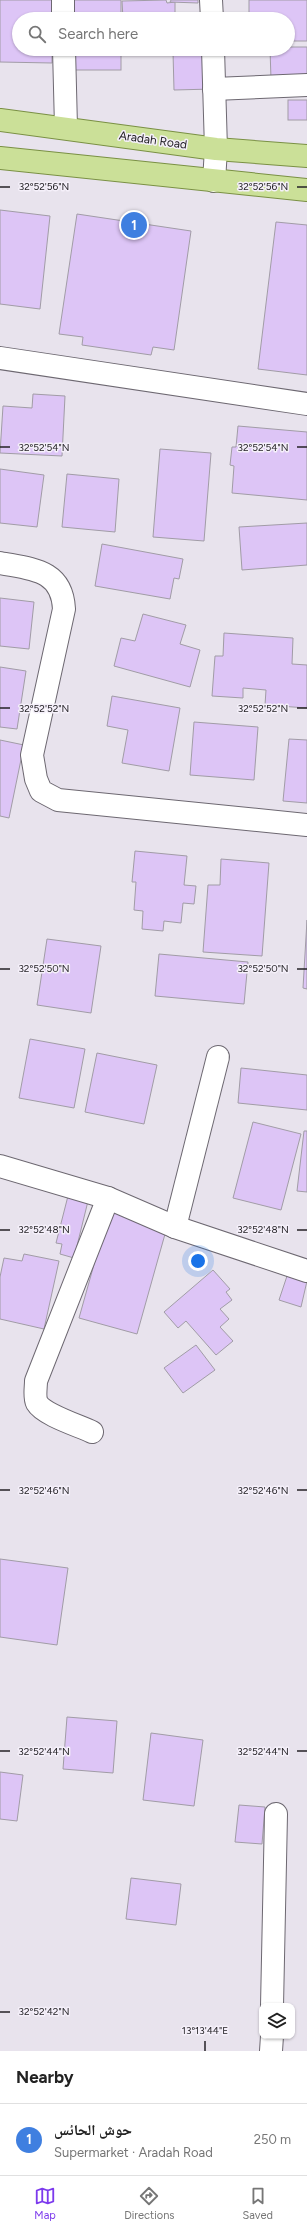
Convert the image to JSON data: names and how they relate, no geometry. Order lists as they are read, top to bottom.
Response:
{
  "streets": {
    "main road": ["Aradah Road"]
  },
  "page": {
    "search": "Search here",
    "pins": "1",
    "heading": "Nearby",
    "list": [
      {
        "mark": "1",
        "name": "حوش الحائس",
        "note": "Supermarket · Aradah Road",
        "value": "250 m"
      }
    ],
    "nav": ["Map", "Directions", "Saved"]
  },
  "coordinates": [
    "32°52'56\"N",
    "32°52'54\"N",
    "32°52'52\"N",
    "32°52'50\"N",
    "32°52'48\"N",
    "32°52'46\"N",
    "32°52'44\"N",
    "32°52'42\"N",
    "13°13'44\"E"
  ]
}
